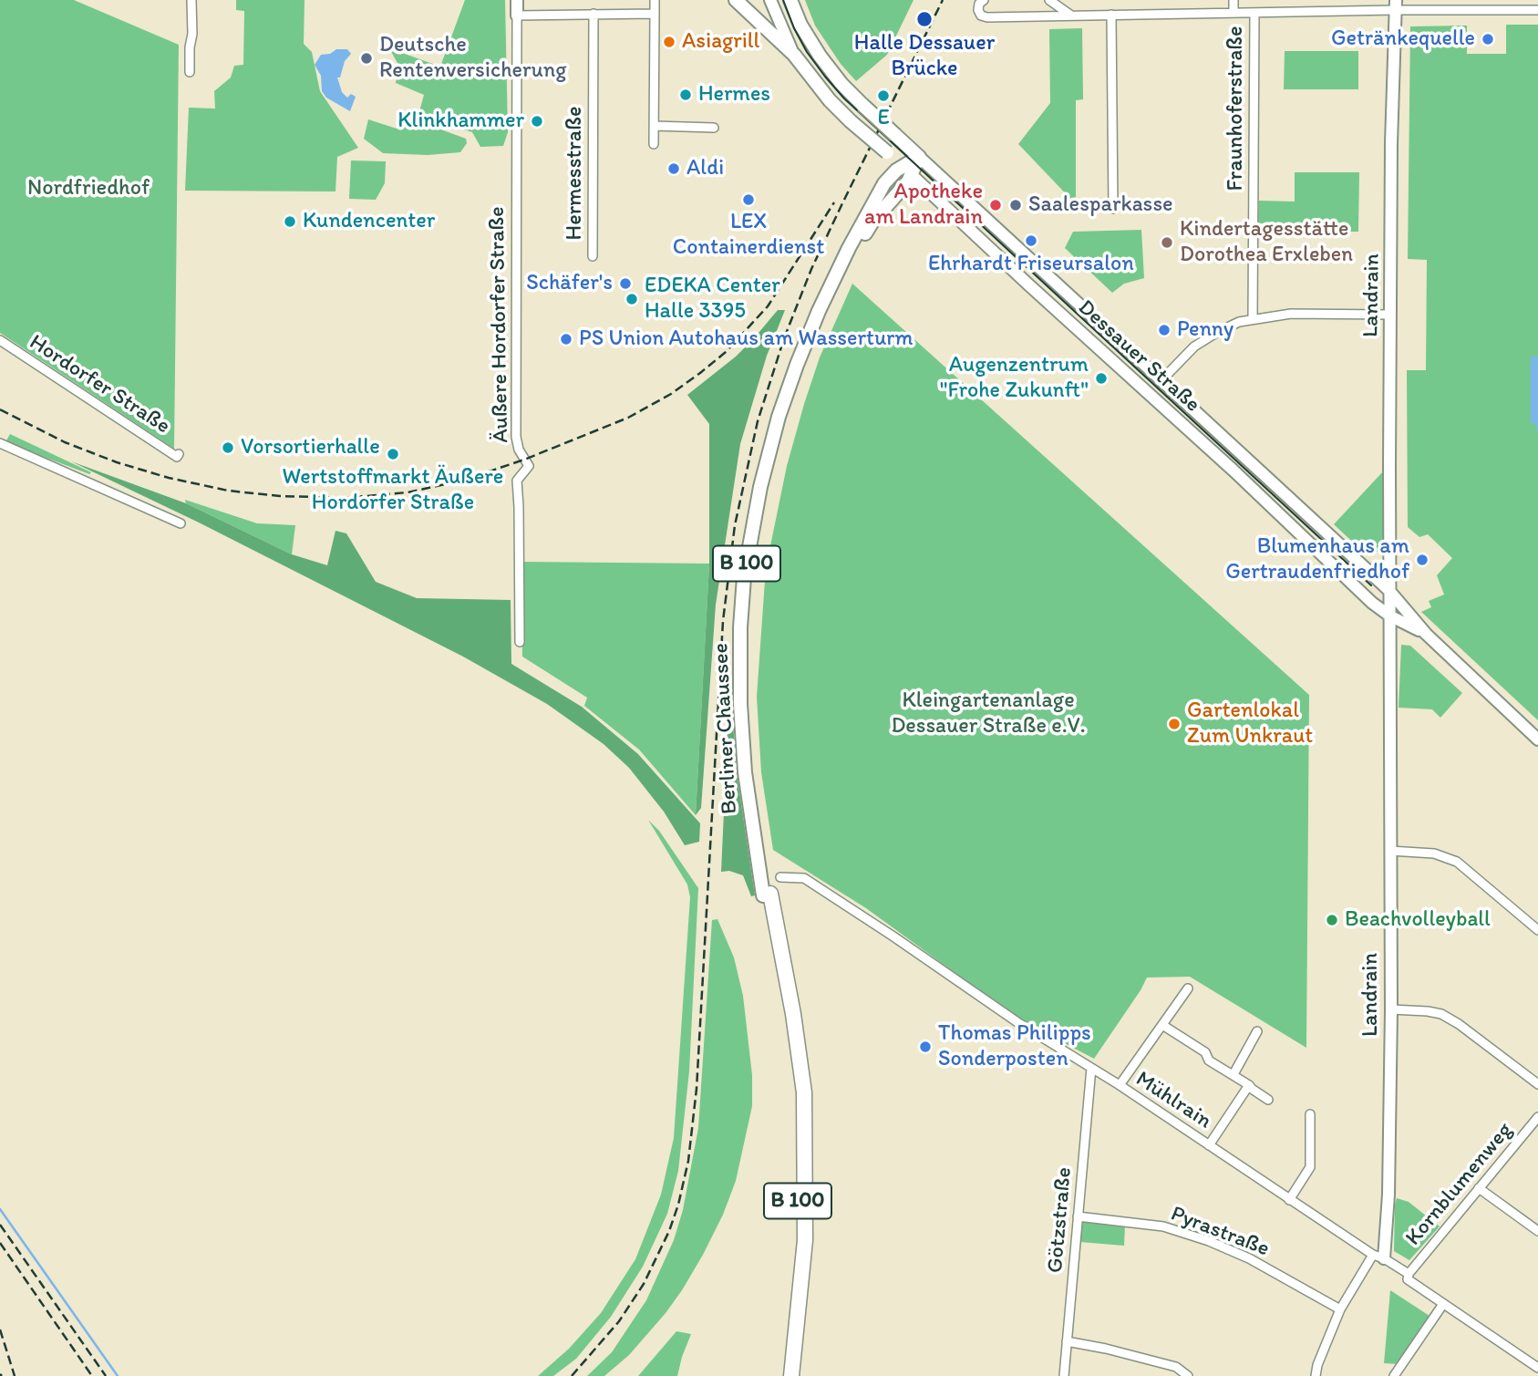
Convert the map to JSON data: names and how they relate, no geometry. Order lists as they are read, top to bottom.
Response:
{
  "streets": {
    "highway": ["B 100", "Berliner Chaussee"],
    "main road": ["Landrain", "Äußere Hordorfer Straße", "Dessauer Straße"],
    "street": [
      "Fraunhoferstraße",
      "Hermesstraße",
      "Hordorfer Straße",
      "Mühlrain",
      "Kornblumenweg",
      "Götzstraße",
      "Pyrastraße"
    ]
  },
  "crossings": [
    ["Landrain", "Dessauer Straße"],
    ["Landrain", "Mühlrain"],
    ["Dessauer Straße", "Berliner Chaussee"],
    ["Mühlrain", "Kornblumenweg"],
    ["Mühlrain", "Götzstraße"],
    ["Götzstraße", "Pyrastraße"]
  ],
  "parks": ["Nordfriedhof", "Kleingartenanlage Dessauer Straße e.V."],
  "places": [
    "Halle Dessauer Brücke",
    "Getränkequelle",
    "Asiagrill",
    "Deutsche Rentenversicherung",
    "Hermes",
    "E",
    "Klinkhammer",
    "Aldi",
    "LEX Containerdienst",
    "Apotheke am Landrain",
    "Saalesparkasse",
    "Kundencenter",
    "Ehrhardt Friseursalon",
    "Kindertagesstätte Dorothea Erxleben",
    "Schäfer's",
    "EDEKA Center Halle 3395",
    "Penny",
    "PS Union Autohaus am Wasserturm",
    "Augenzentrum \"Frohe Zukunft\"",
    "Vorsortierhalle",
    "Wertstoffmarkt Äußere Hordorfer Straße",
    "Blumenhaus am Gertraudenfriedhof",
    "Gartenlokal Zum Unkraut",
    "Beachvolleyball",
    "Thomas Philipps Sonderposten"
  ]
}
